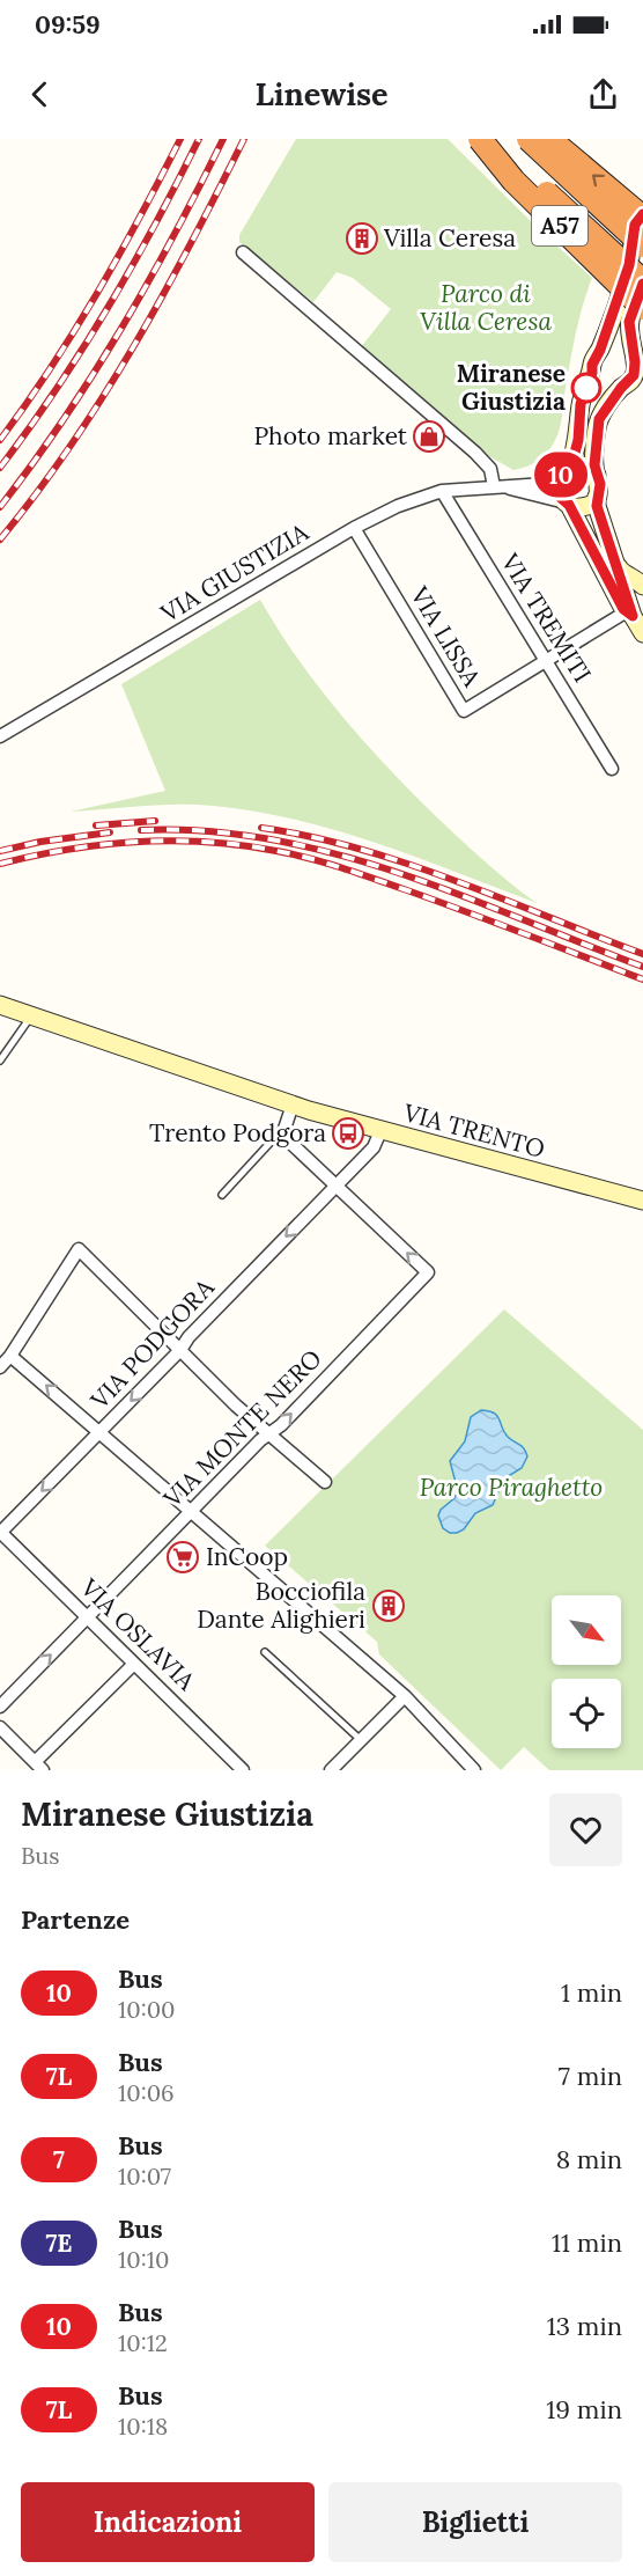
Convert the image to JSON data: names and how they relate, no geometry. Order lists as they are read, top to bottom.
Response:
{
  "streets": {
    "highway": ["A57"],
    "street": [
      "VIA GIUSTIZIA",
      "VIA TREMITI",
      "VIA LISSA",
      "VIA TRENTO",
      "VIA PODGORA",
      "VIA MONTE NERO",
      "VIA OSLAVIA"
    ]
  },
  "crossings": [
    ["VIA GIUSTIZIA", "VIA TREMITI"],
    ["VIA GIUSTIZIA", "VIA LISSA"],
    ["VIA TREMITI", "VIA LISSA"],
    ["VIA TRENTO", "VIA PODGORA"],
    ["VIA PODGORA", "VIA MONTE NERO"],
    ["VIA PODGORA", "VIA OSLAVIA"],
    ["VIA MONTE NERO", "VIA OSLAVIA"]
  ],
  "one_way": ["VIA PODGORA"],
  "parks": ["Parco di Villa Ceresa", "Parco Piraghetto"],
  "places": {
    "building": ["Villa Ceresa", "Bocciofila Dante Alighieri"],
    "other": ["Miranese Giustizia"],
    "shop": ["Photo market"],
    "bus stop": ["Trento Podgora"],
    "supermarket": ["InCoop"]
  },
  "lines": ["bus line 10"],
  "north": "bottom right",
  "page": {
    "status": "09:59",
    "header": "Linewise",
    "on_map": "10",
    "heading": [
      ["Miranese Giustizia", "Bus"],
      "Partenze"
    ],
    "list": [
      {
        "mark": "10",
        "name": "Bus",
        "note": "10:00",
        "value": "1 min"
      },
      {
        "mark": "7L",
        "name": "Bus",
        "note": "10:06",
        "value": "7 min"
      },
      {
        "mark": "7",
        "name": "Bus",
        "note": "10:07",
        "value": "8 min"
      },
      {
        "mark": "7E",
        "name": "Bus",
        "note": "10:10",
        "value": "11 min"
      },
      {
        "mark": "10",
        "name": "Bus",
        "note": "10:12",
        "value": "13 min"
      },
      {
        "mark": "7L",
        "name": "Bus",
        "note": "10:18",
        "value": "19 min"
      }
    ],
    "buttons": ["Indicazioni", "Biglietti"]
  }
}
